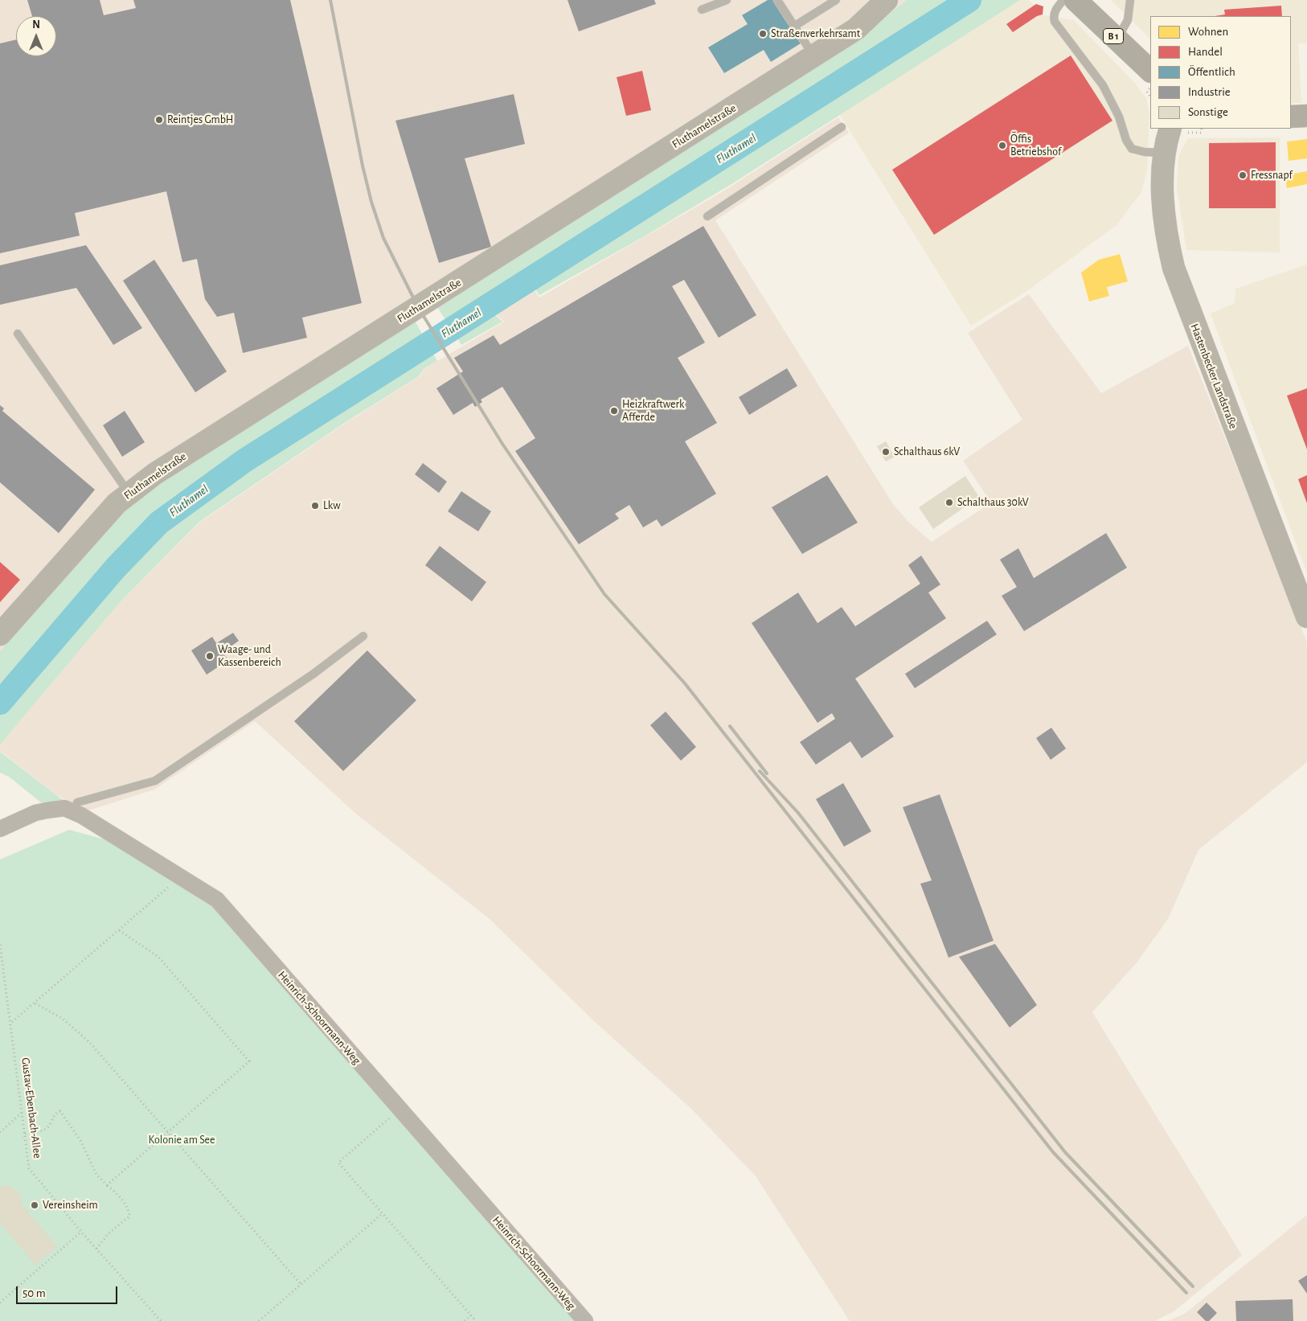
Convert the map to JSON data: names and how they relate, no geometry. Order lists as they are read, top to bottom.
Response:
{
  "streets": {
    "main road": ["B 1", "Fluthamelstraße", "Hastenbecker Landstraße"],
    "street": ["Heinrich-Schoormann-Weg"],
    "path": ["Gustav-Ebenbach-Allee"]
  },
  "water": ["Fluthamel"],
  "parks": ["Kolonie am See"],
  "places": [
    "Straßenverkehrsamt",
    "Reintjes GmbH",
    "Öffis Betriebshof",
    "Fressnapf",
    "Heizkraftwerk Afferde",
    "Schalthaus 6kV",
    "Schalthaus 30kV",
    "Lkw",
    "Waage- und Kassenbereich",
    "Vereinsheim"
  ],
  "legend": [
    "Wohnen",
    "Handel",
    "Öffentlich",
    "Industrie",
    "Sonstige"
  ],
  "scale_bar": "50 m",
  "north": "top"
}
